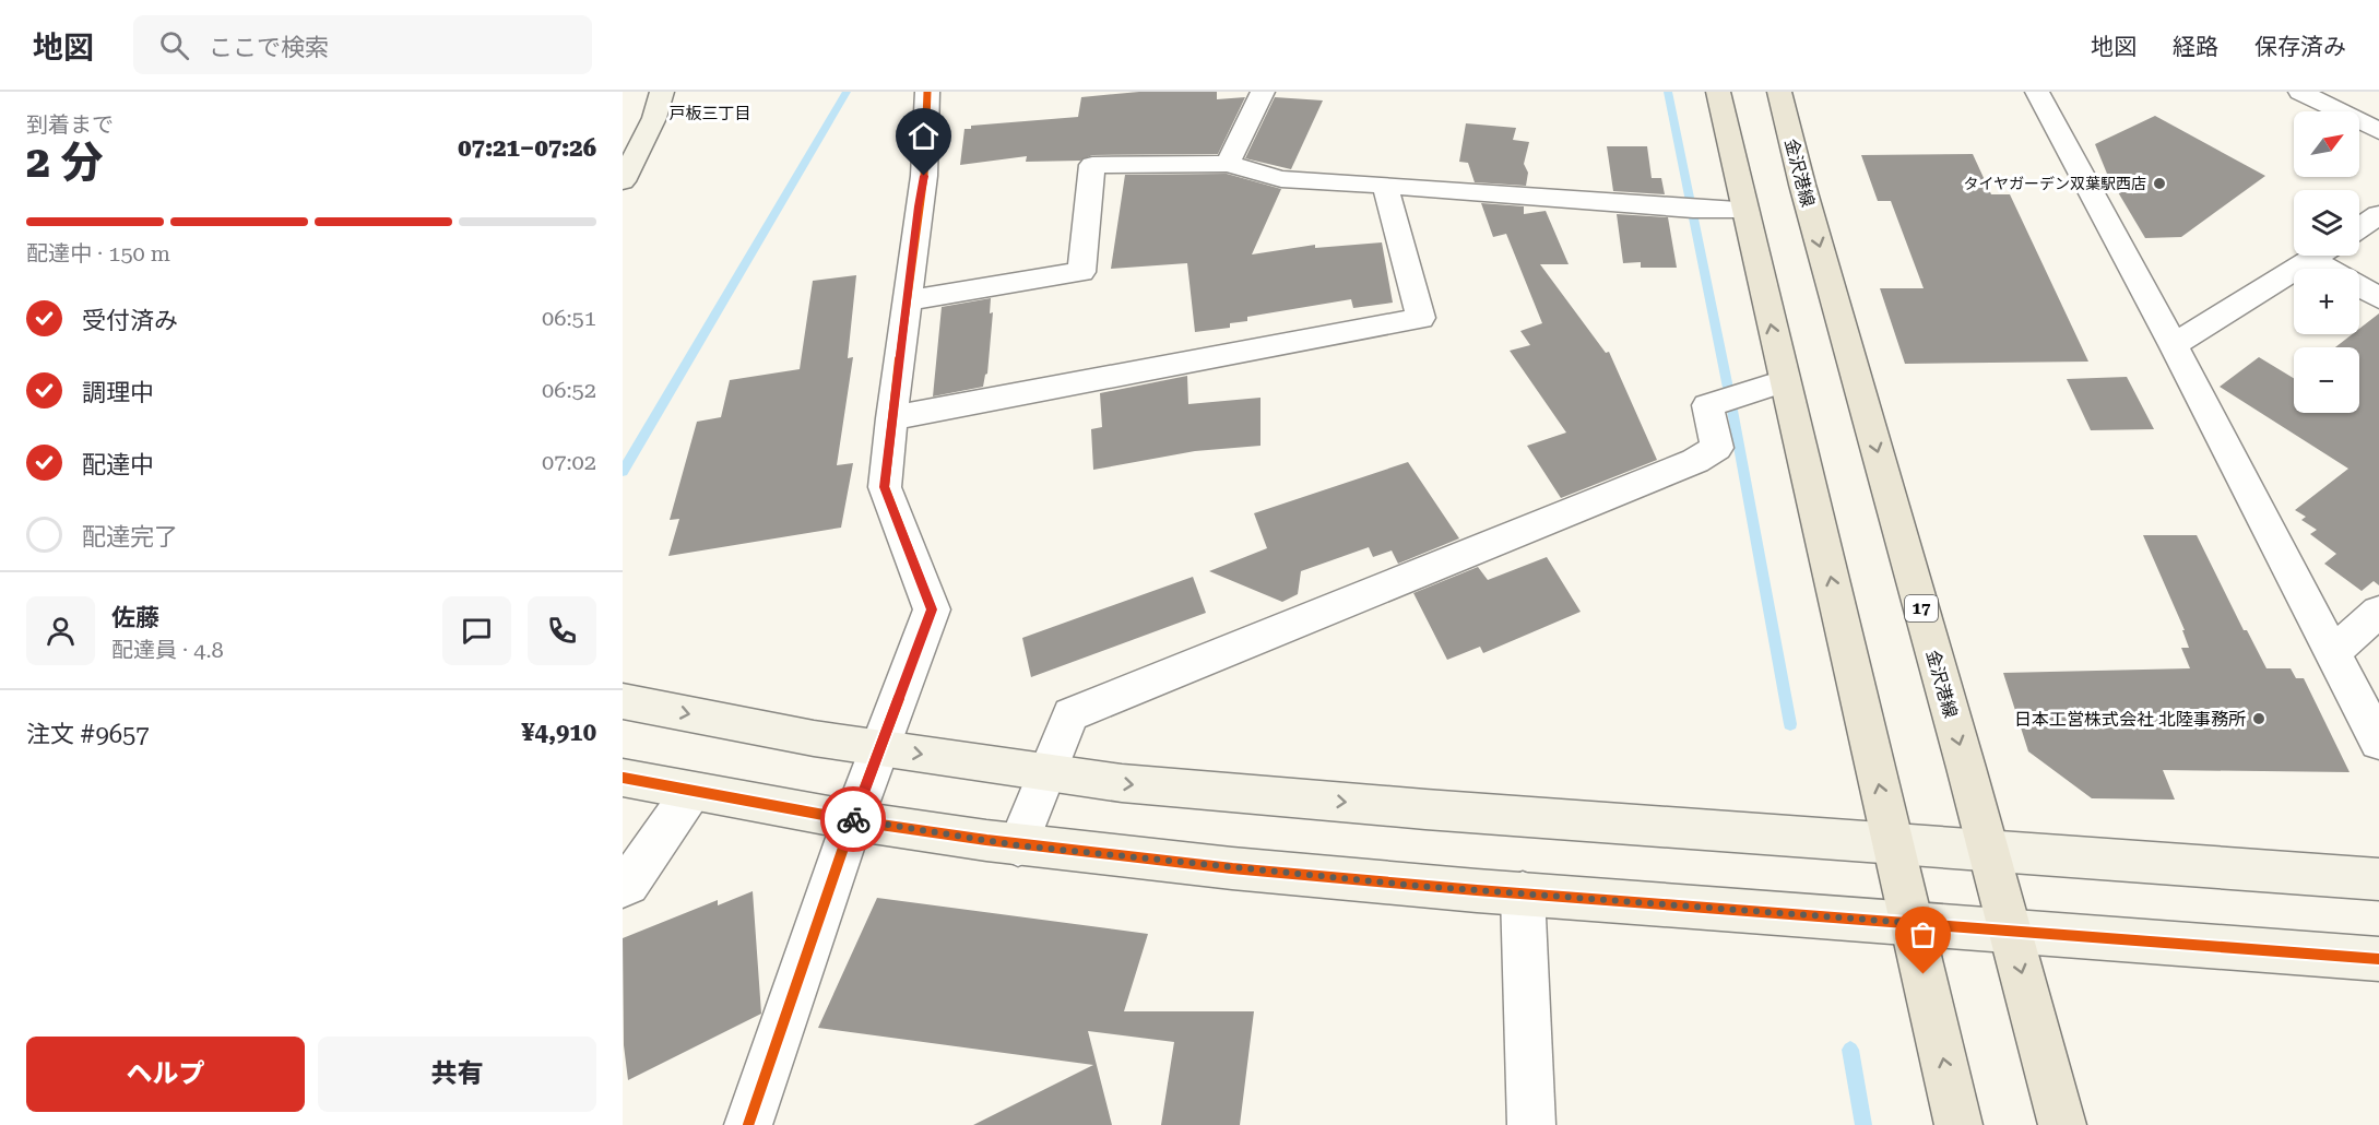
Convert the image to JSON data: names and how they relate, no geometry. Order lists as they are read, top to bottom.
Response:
{
  "streets": {
    "main road": ["金沢港線", "17"]
  },
  "districts": ["戸板三丁目"],
  "places": ["タイヤガーデン双葉駅西店", "日本工営株式会社 北陸事務所"],
  "north": "top right",
  "page": {
    "header": "地図",
    "search": "ここで検索",
    "nav": ["地図", "経路", "保存済み"],
    "heading": ["2 分", "到着まで", "07:21–07:26"],
    "panel": [
      "佐藤",
      "配達員 · 4.8",
      "注文 #9657",
      "¥4,910"
    ],
    "map_buttons": ["+", "−"],
    "bar": "配達中 · 150 m",
    "list": [
      ["受付済み", "06:51"],
      ["調理中", "06:52"],
      ["配達中", "07:02"],
      "配達完了"
    ],
    "buttons": ["ヘルプ", "共有"]
  }
}
